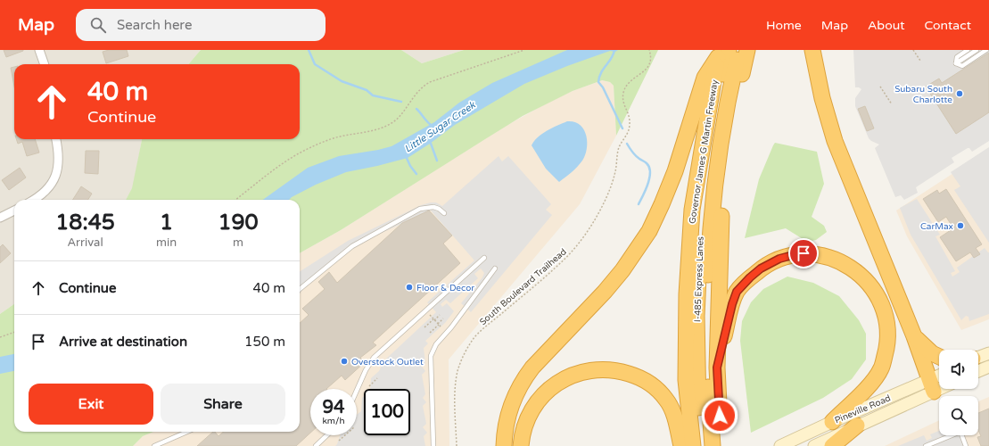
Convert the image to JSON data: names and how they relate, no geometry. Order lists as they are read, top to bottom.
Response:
{
  "streets": {
    "highway": ["Governor James G Martin Freeway", "I-485 Express Lanes"],
    "main road": ["Pineville Road"],
    "path": ["South Boulevard Trailhead"]
  },
  "crossings": [
    ["Governor James G Martin Freeway", "I-485 Express Lanes"]
  ],
  "water": ["Little Sugar Creek"],
  "places": [
    "Subaru South Charlotte",
    "CarMax",
    "Floor & Decor",
    "Overstock Outlet"
  ],
  "page": {
    "header": "Map",
    "search": "Search here",
    "nav": [
      "Home",
      "Map",
      "About",
      "Contact"
    ],
    "turn": ["40 m", "Continue"],
    "eta": [
      "18:45",
      "Arrival",
      "1",
      "min",
      "190",
      "m"
    ],
    "list": [
      {
        "name": "Continue",
        "value": "40 m"
      },
      {
        "name": "Arrive at destination",
        "value": "150 m"
      }
    ],
    "buttons": ["Exit", "Share"],
    "speed": "94 km/h",
    "limit": "100"
  }
}
